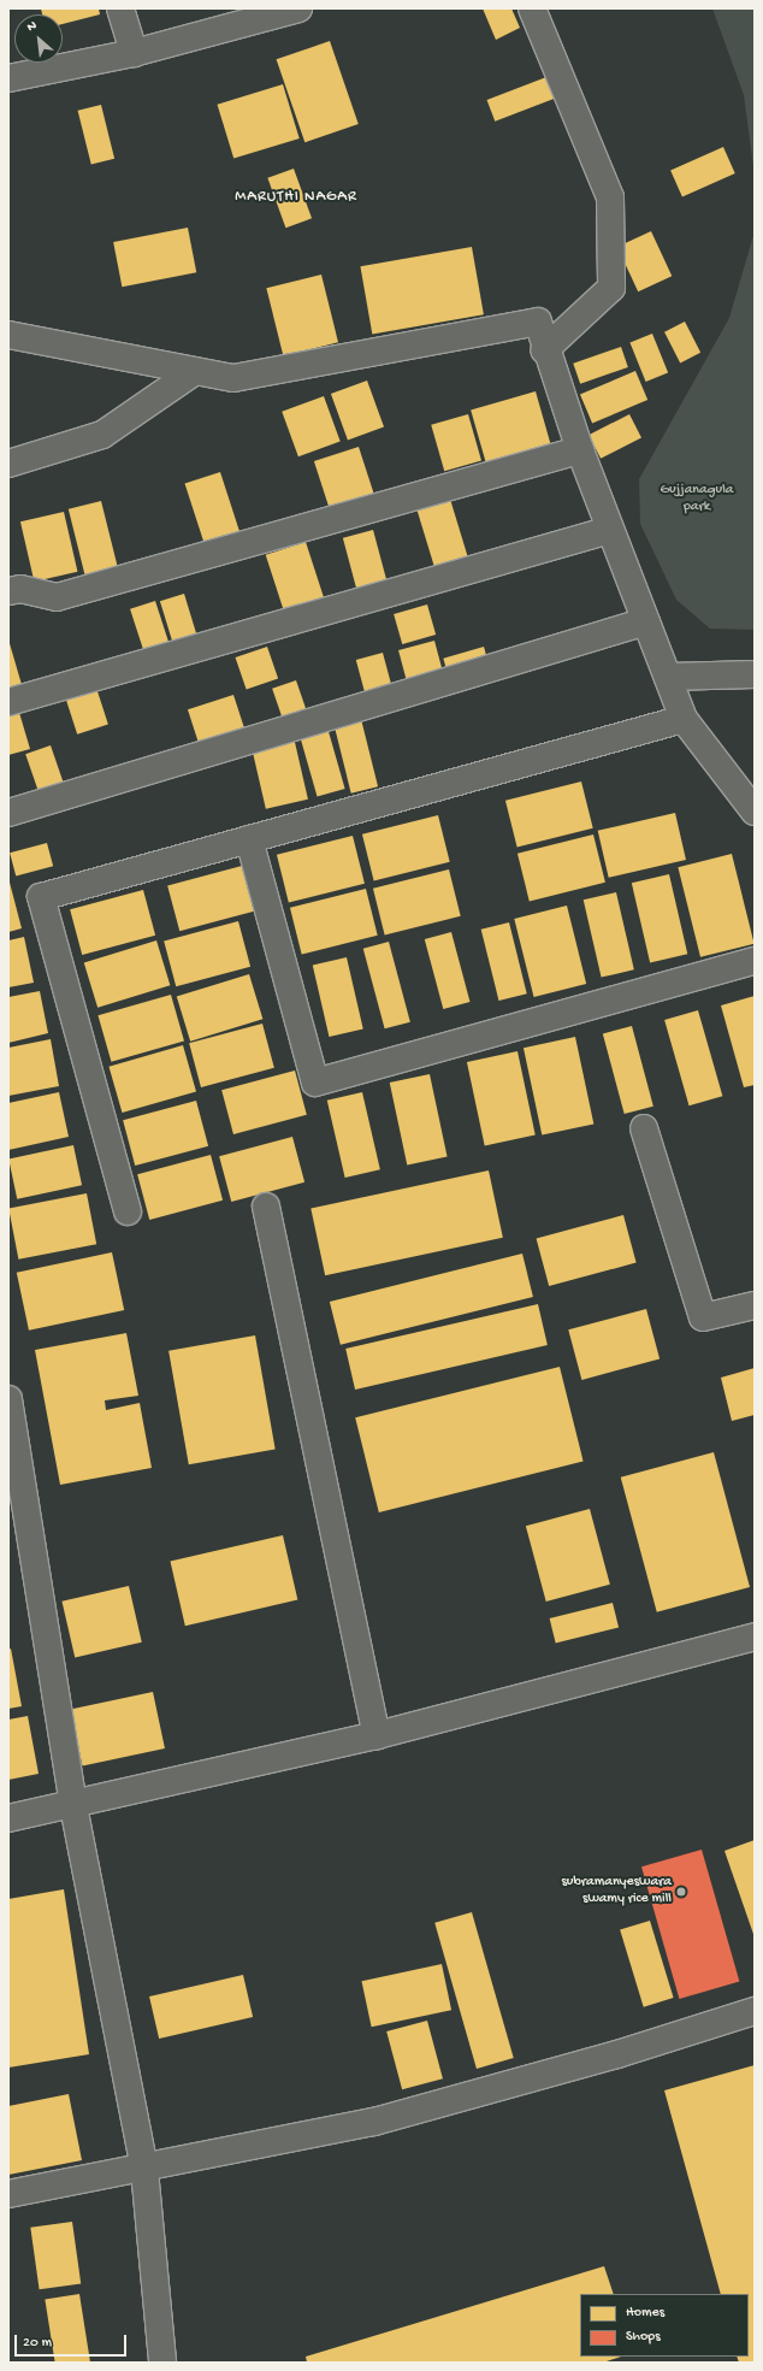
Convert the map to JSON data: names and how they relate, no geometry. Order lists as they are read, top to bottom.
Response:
{
  "districts": ["MARUTHI NAGAR"],
  "parks": ["Gujjanagula park"],
  "places": ["subramanyeswara swamy rice mill"],
  "legend": ["Homes", "Shops"],
  "scale_bar": "20 m",
  "north": "top left"
}
